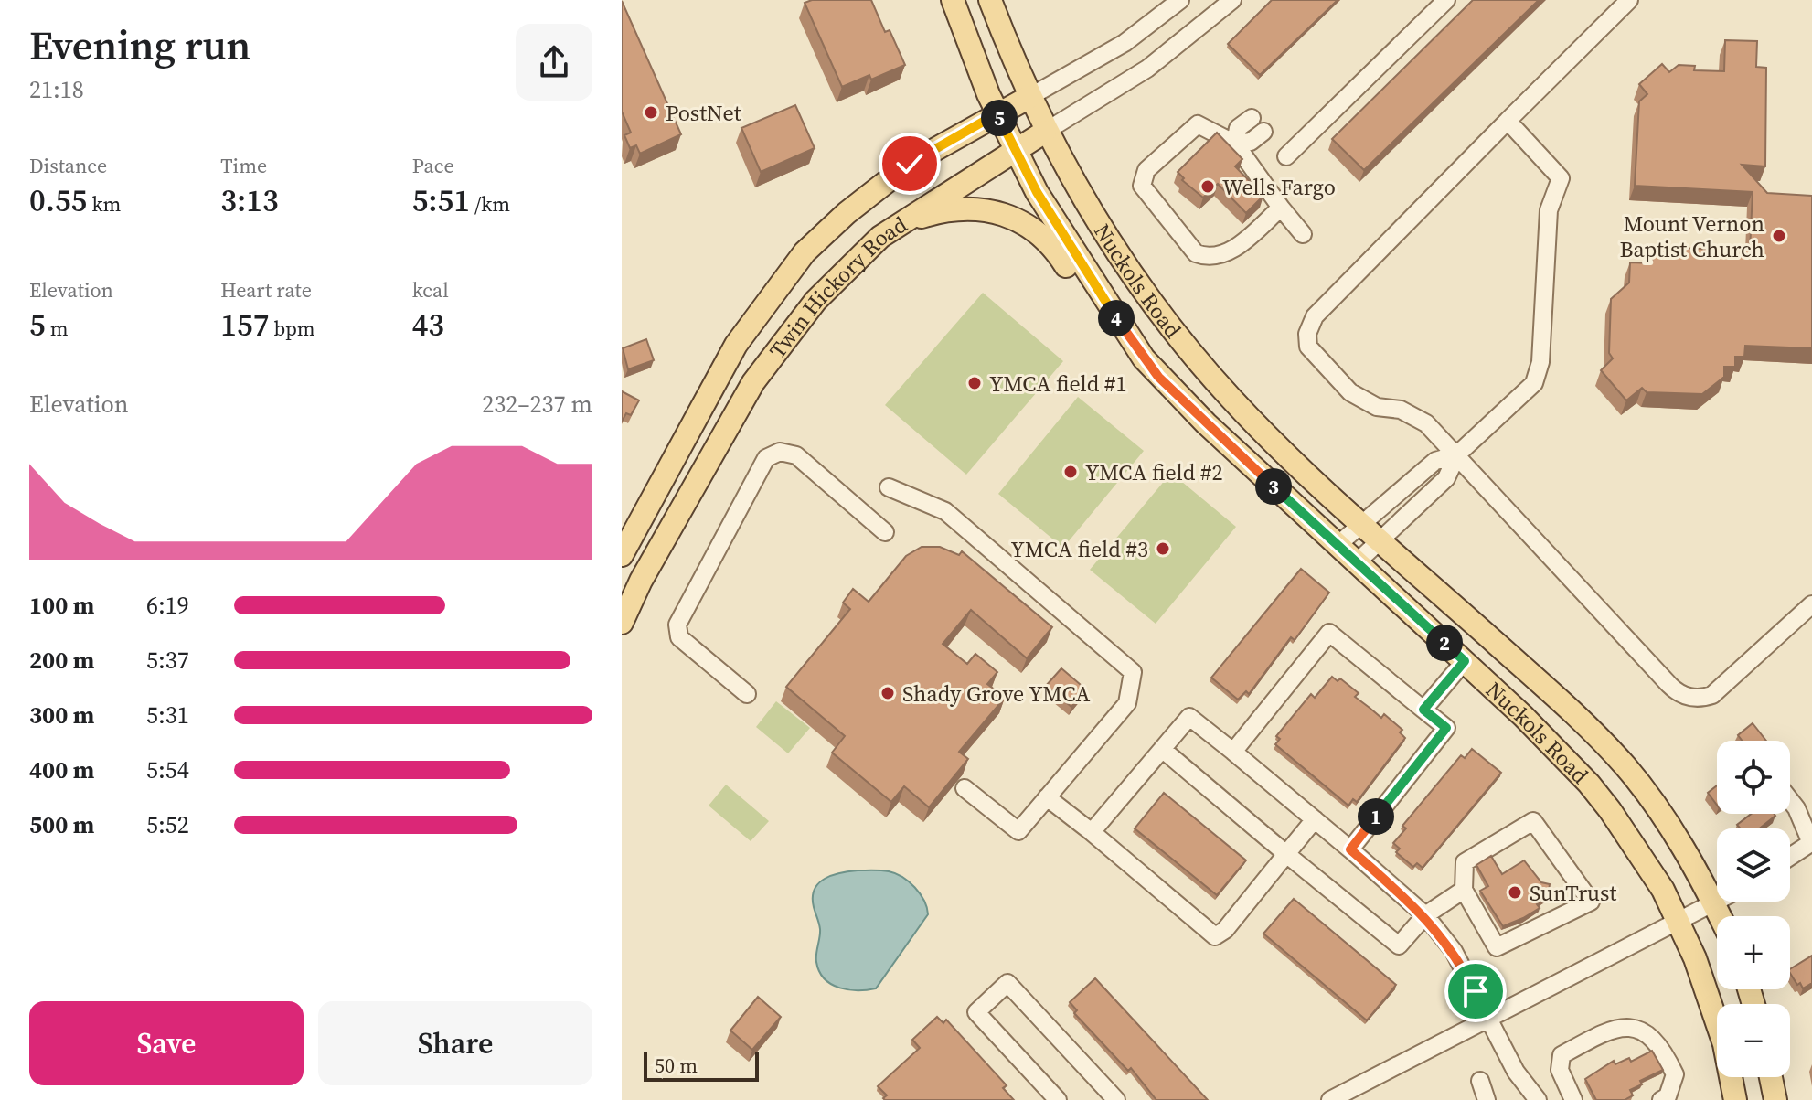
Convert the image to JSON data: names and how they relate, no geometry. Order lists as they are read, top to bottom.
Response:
{
  "streets": {
    "main road": ["Nuckols Road", "Twin Hickory Road"]
  },
  "crossings": [
    ["Nuckols Road", "Twin Hickory Road"]
  ],
  "places": [
    "PostNet",
    "Wells Fargo",
    "Mount Vernon Baptist Church",
    "YMCA field #1",
    "YMCA field #2",
    "YMCA field #3",
    "Shady Grove YMCA",
    "SunTrust"
  ],
  "scale_bar": "50 m",
  "page": {
    "heading": ["Evening run", "21:18"],
    "pins": [
      "5",
      "4",
      "3",
      "2",
      "1"
    ],
    "stats": [
      ["Distance", "0.55 km"],
      ["Time", "3:13"],
      ["Pace", "5:51 /km"],
      ["Elevation", "5 m"],
      ["Heart rate", "157 bpm"],
      ["kcal", "43"]
    ],
    "chart": ["Elevation", "232–237 m"],
    "list": [
      {
        "name": "100 m",
        "note": "6:19"
      },
      {
        "name": "200 m",
        "note": "5:37"
      },
      {
        "name": "300 m",
        "note": "5:31"
      },
      {
        "name": "400 m",
        "note": "5:54"
      },
      {
        "name": "500 m",
        "note": "5:52"
      }
    ],
    "map_buttons": ["+", "−"],
    "buttons": ["Save", "Share"],
    "scale": "50 m"
  }
}
